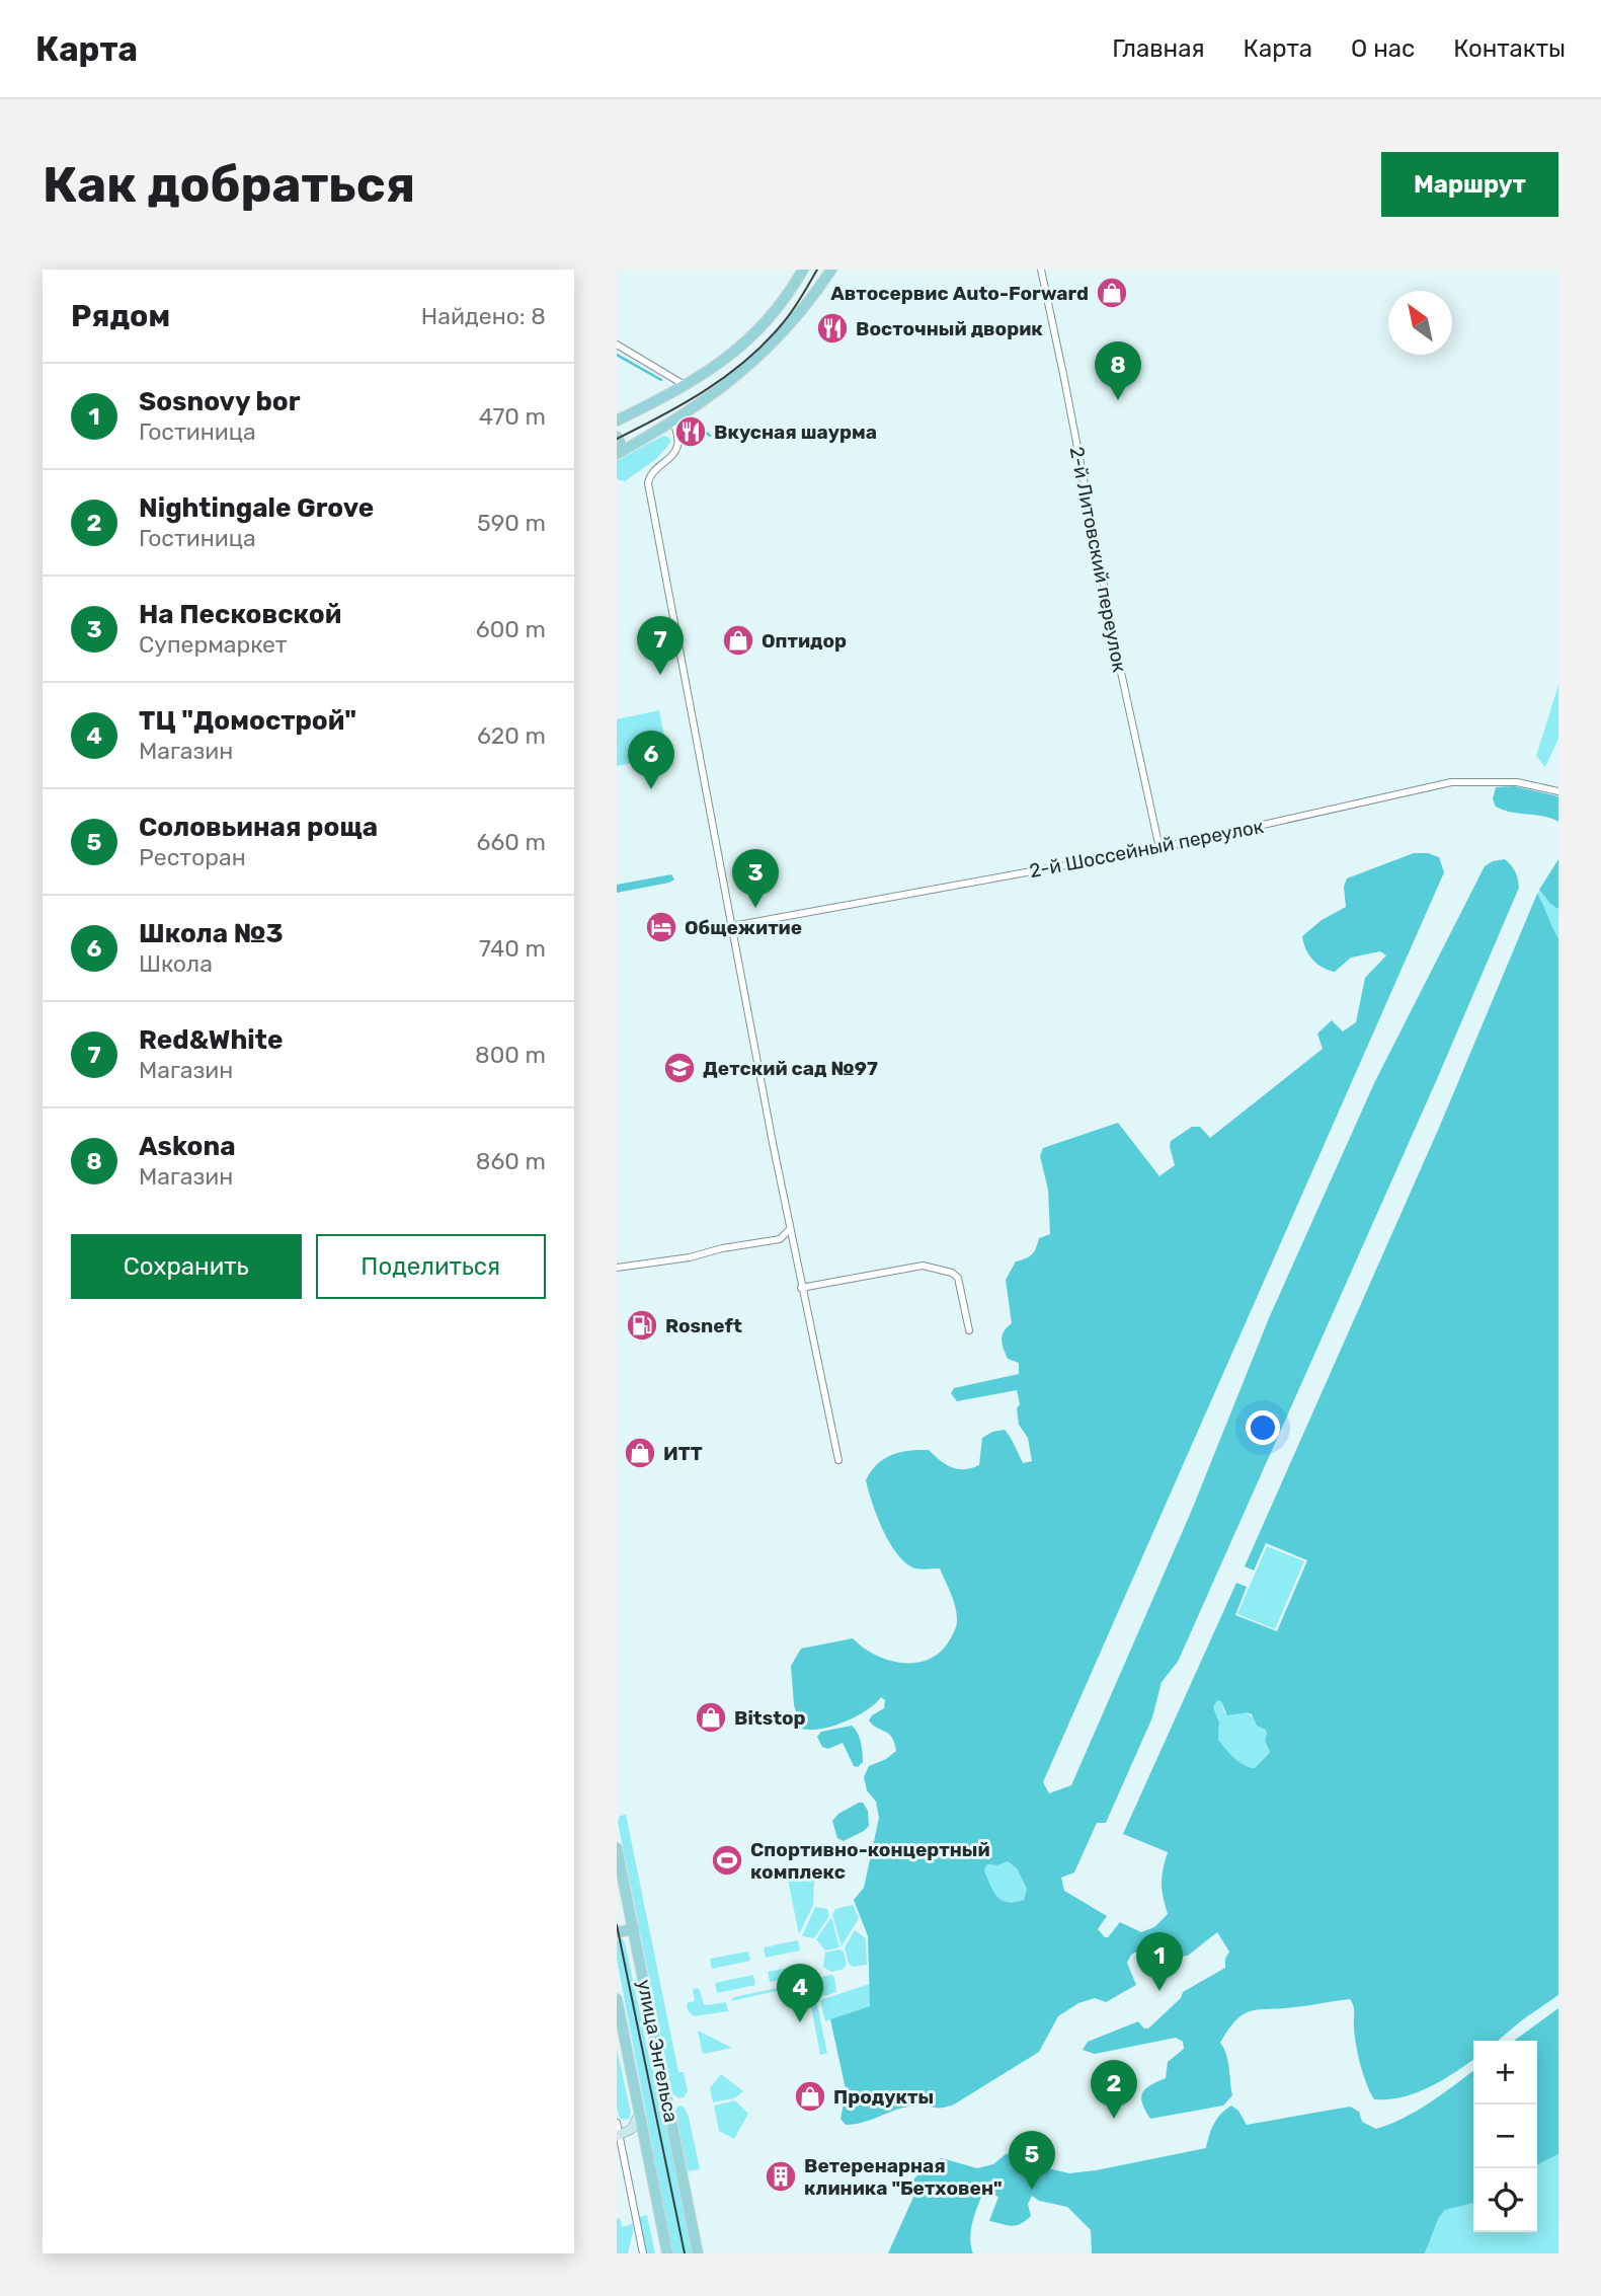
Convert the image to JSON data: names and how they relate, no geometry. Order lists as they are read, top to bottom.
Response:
{
  "streets": {
    "main road": ["улица Энгельса"],
    "street": ["2-й Литовский переулок", "2-й Шоссейный переулок"]
  },
  "crossings": [
    ["2-й Литовский переулок", "2-й Шоссейный переулок"]
  ],
  "places": {
    "shop": [
      "Автосервис Auto-Forward",
      "Оптидор",
      "ИТТ",
      "Bitstop",
      "Продукты"
    ],
    "restaurant": ["Восточный дворик", "Вкусная шаурма"],
    "hotel": ["Общежитие"],
    "school or university": ["Детский сад №97"],
    "fuel station": ["Rosneft"],
    "sports": ["Спортивно-концертный комплекс"],
    "building": ["Ветеренарная клиника \"Бетховен\""]
  },
  "north": "top left",
  "page": {
    "header": "Карта",
    "nav": [
      "Главная",
      "Карта",
      "О нас",
      "Контакты"
    ],
    "buttons": [
      "Маршрут",
      ["Сохранить", "Поделиться"]
    ],
    "title": "Как добраться",
    "heading": ["Рядом", "Найдено: 8"],
    "pins": [
      "8",
      "7",
      "6",
      "3",
      "1",
      "4",
      "2",
      "5"
    ],
    "list": [
      {
        "mark": "1",
        "name": "Sosnovy bor",
        "note": "Гостиница",
        "value": "470 m"
      },
      {
        "mark": "2",
        "name": "Nightingale Grove",
        "note": "Гостиница",
        "value": "590 m"
      },
      {
        "mark": "3",
        "name": "На Песковской",
        "note": "Супермаркет",
        "value": "600 m"
      },
      {
        "mark": "4",
        "name": "ТЦ \"Домострой\"",
        "note": "Магазин",
        "value": "620 m"
      },
      {
        "mark": "5",
        "name": "Соловьиная роща",
        "note": "Ресторан",
        "value": "660 m"
      },
      {
        "mark": "6",
        "name": "Школа №3",
        "note": "Школа",
        "value": "740 m"
      },
      {
        "mark": "7",
        "name": "Red&White",
        "note": "Магазин",
        "value": "800 m"
      },
      {
        "mark": "8",
        "name": "Askona",
        "note": "Магазин",
        "value": "860 m"
      }
    ],
    "map_buttons": ["+", "−"]
  }
}
